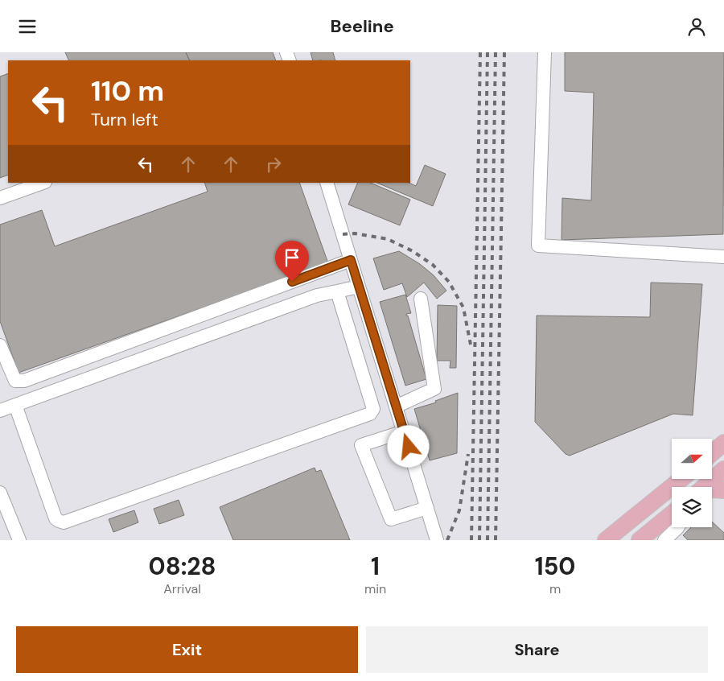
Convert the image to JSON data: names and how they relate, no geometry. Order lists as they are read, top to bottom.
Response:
{
  "north": "right",
  "page": {
    "header": "Beeline",
    "turn": ["110 m", "Turn left"],
    "eta": [
      "08:28",
      "Arrival",
      "1",
      "min",
      "150",
      "m"
    ],
    "buttons": ["Exit", "Share"]
  }
}
